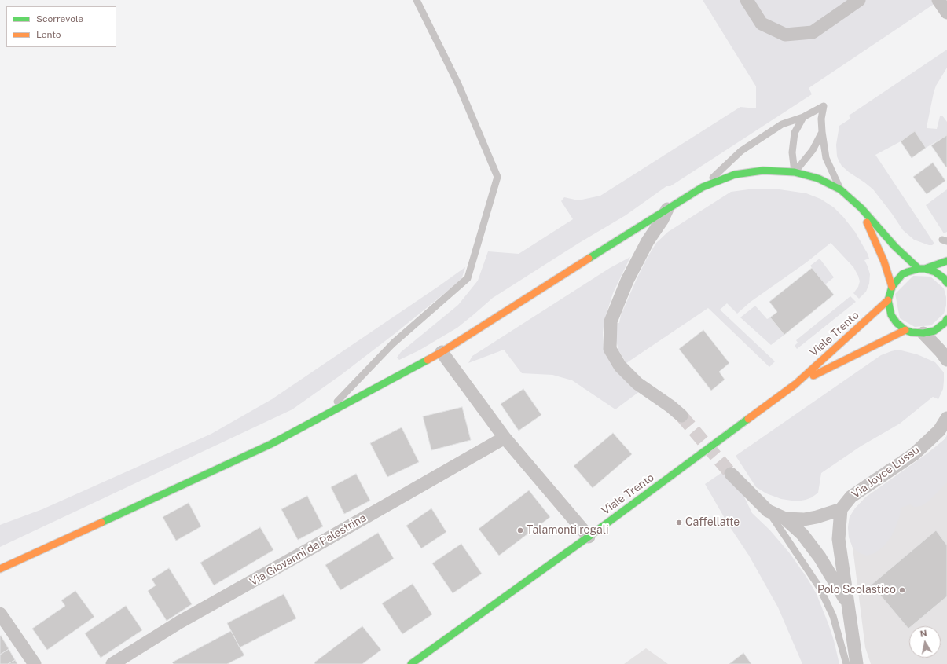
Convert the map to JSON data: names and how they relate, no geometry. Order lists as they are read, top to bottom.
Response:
{
  "streets": {
    "street": ["Viale Trento", "Via Joyce Lussu", "Via Giovanni da Palestrina"]
  },
  "places": ["Caffellatte", "Talamonti regali", "Polo Scolastico"],
  "legend": ["Scorrevole", "Lento"],
  "north": "top"
}
